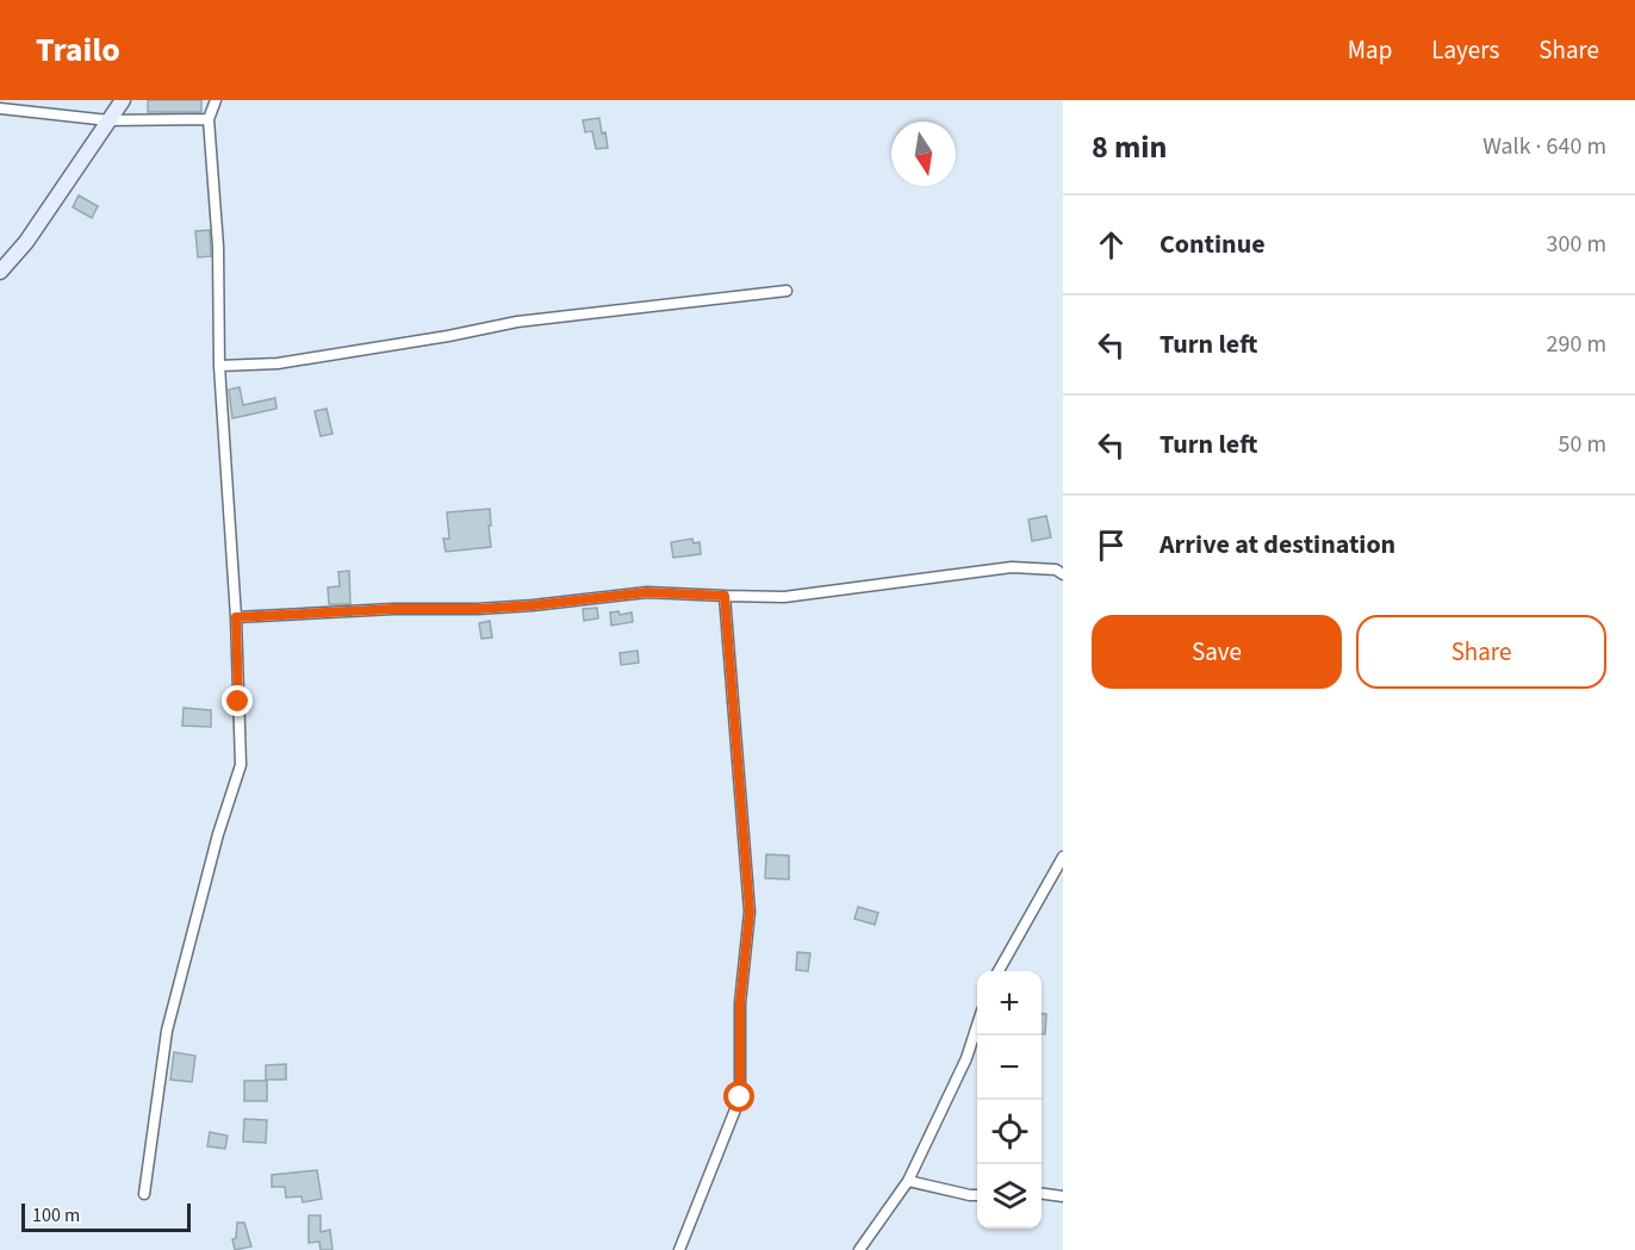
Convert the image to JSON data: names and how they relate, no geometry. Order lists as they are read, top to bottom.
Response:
{
  "scale_bar": "100 m",
  "north": "bottom",
  "page": {
    "header": "Trailo",
    "nav": ["Map", "Layers", "Share"],
    "heading": ["8 min", "Walk · 640 m"],
    "list": [
      ["Continue", "300 m"],
      ["Turn left", "290 m"],
      ["Turn left", "50 m"],
      "Arrive at destination"
    ],
    "buttons": ["Save", "Share"],
    "map_buttons": ["+", "−"],
    "scale": "100 m"
  }
}
